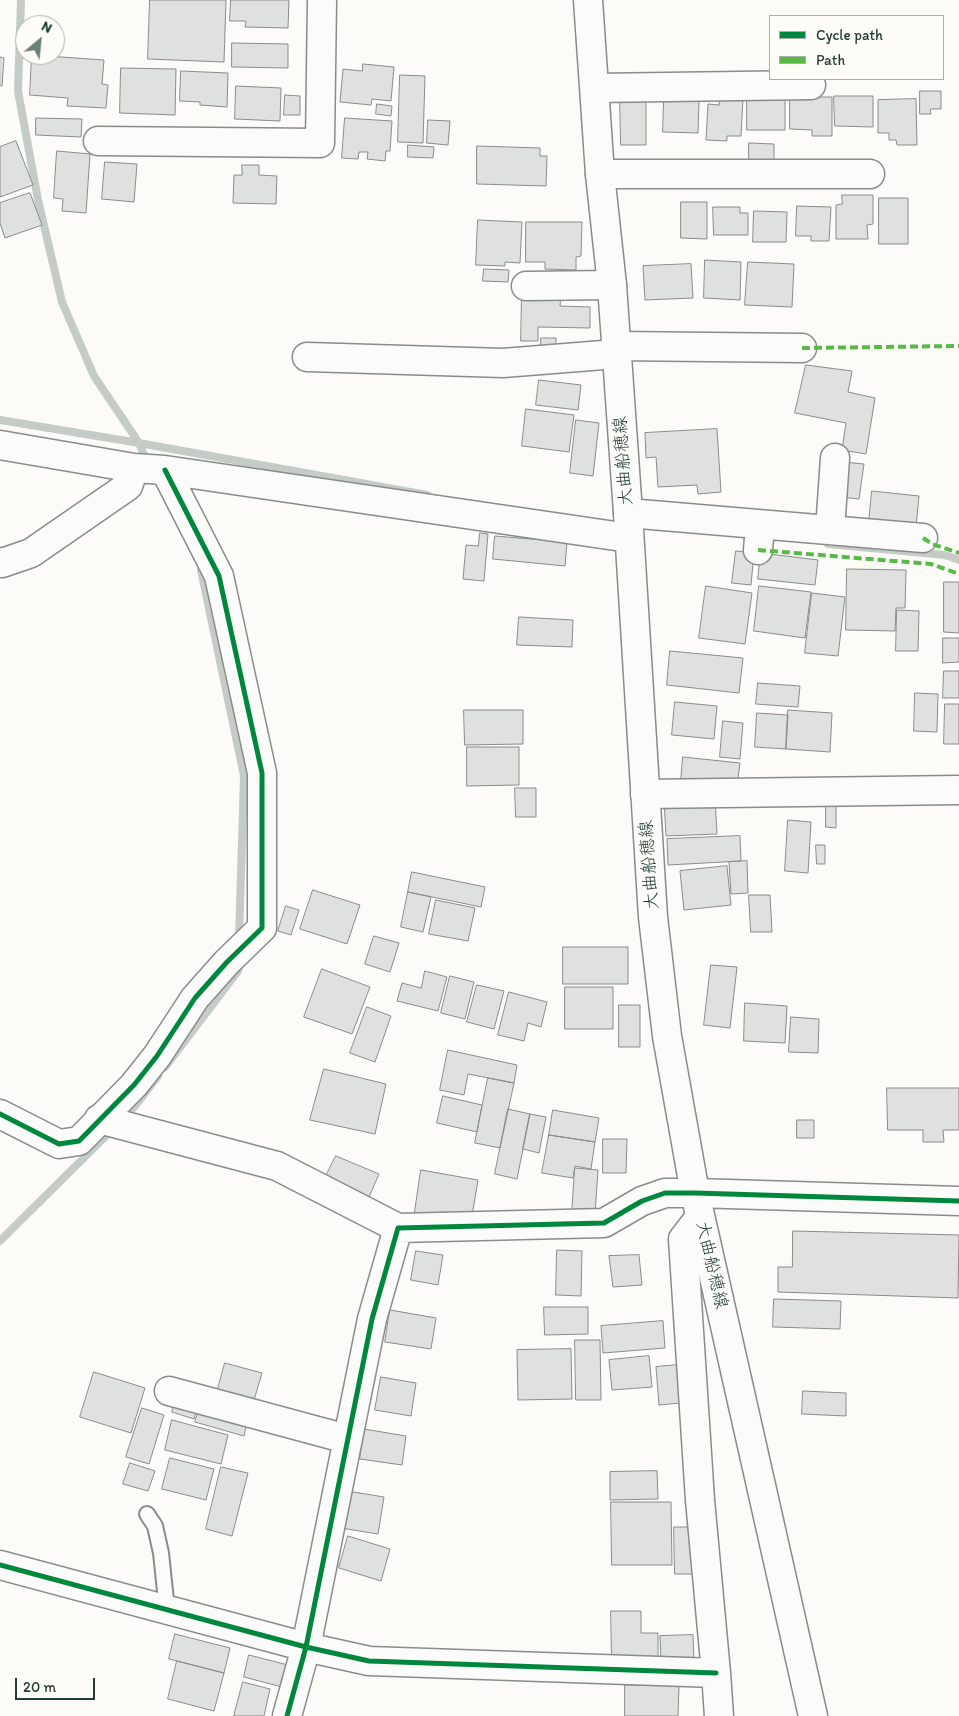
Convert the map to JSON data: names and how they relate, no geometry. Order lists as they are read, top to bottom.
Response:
{
  "streets": {
    "street": ["大曲船穂線"]
  },
  "legend": ["Cycle path", "Path"],
  "scale_bar": "20 m",
  "north": "top right"
}
